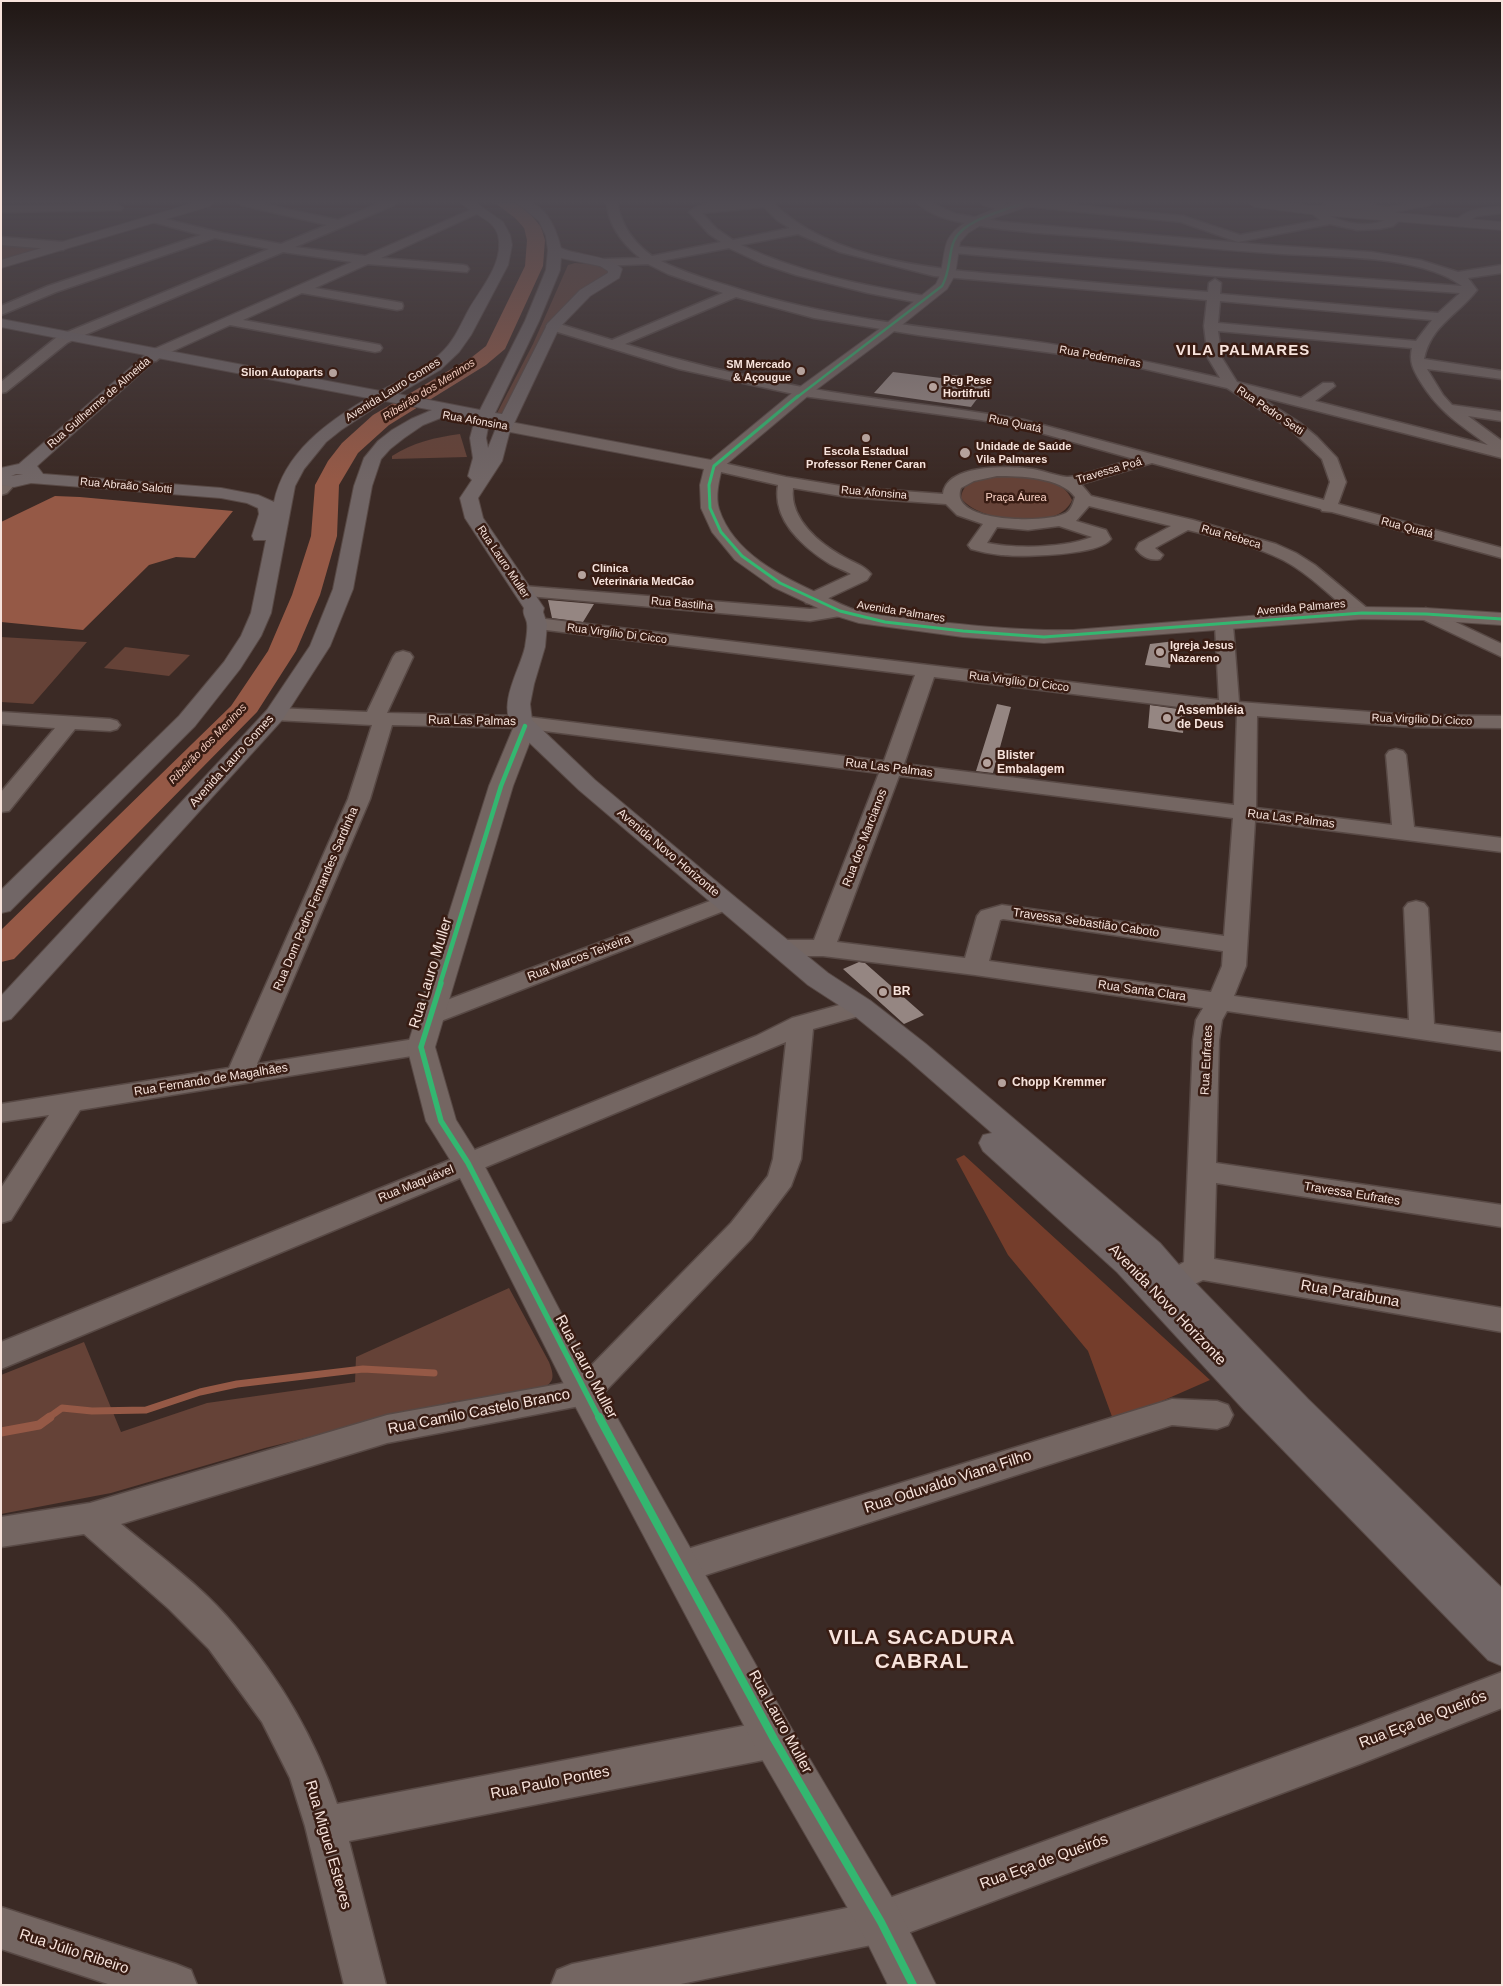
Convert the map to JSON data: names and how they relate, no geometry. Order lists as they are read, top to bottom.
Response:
{
  "streets": {
    "main road": [
      "Avenida Lauro Gomes",
      "Rua Guilherme de Almeida",
      "Rua Afonsina",
      "Rua Abraão Salotti",
      "Rua Lauro Muller",
      "Avenida Novo Horizonte"
    ],
    "street": [
      "Rua Pederneiras",
      "Rua Pedro Setti",
      "Rua Quatá",
      "Travessa Poá",
      "Rua Rebeca",
      "Rua Bastilha",
      "Avenida Palmares",
      "Rua Virgílio Di Cicco",
      "Rua Las Palmas",
      "Rua dos Marcianos",
      "Rua Dom Pedro Fernandes Sardinha",
      "Travessa Sebastião Caboto",
      "Rua Marcos Teixeira",
      "Rua Santa Clara",
      "Rua Eufrates",
      "Rua Fernando de Magalhães",
      "Rua Maquiável",
      "Travessa Eufrates",
      "Rua Paraibuna",
      "Rua Camilo Castelo Branco",
      "Rua Oduvaldo Viana Filho",
      "Rua Eça de Queirós",
      "Rua Paulo Pontes",
      "Rua Miguel Esteves",
      "Rua Júlio Ribeiro"
    ]
  },
  "crossings": [
    ["Rua Pederneiras", "Rua Pedro Setti"],
    ["Avenida Lauro Gomes", "Rua Afonsina"],
    ["Avenida Lauro Gomes", "Rua Abraão Salotti"],
    ["Avenida Lauro Gomes", "Rua Las Palmas"],
    ["Rua Guilherme de Almeida", "Rua Afonsina"],
    ["Rua Guilherme de Almeida", "Rua Abraão Salotti"],
    ["Rua Pedro Setti", "Rua Quatá"],
    ["Rua Afonsina", "Rua Lauro Muller"],
    ["Rua Afonsina", "Avenida Palmares"],
    ["Rua Quatá", "Travessa Poá"],
    ["Rua Rebeca", "Avenida Palmares"],
    ["Rua Lauro Muller", "Rua Bastilha"],
    ["Rua Lauro Muller", "Rua Virgílio Di Cicco"],
    ["Rua Lauro Muller", "Rua Las Palmas"],
    ["Rua Lauro Muller", "Avenida Novo Horizonte"],
    ["Rua Lauro Muller", "Rua Marcos Teixeira"],
    ["Rua Lauro Muller", "Rua Fernando de Magalhães"],
    ["Rua Lauro Muller", "Rua Maquiável"],
    ["Rua Lauro Muller", "Rua Camilo Castelo Branco"],
    ["Rua Lauro Muller", "Rua Oduvaldo Viana Filho"],
    ["Rua Lauro Muller", "Rua Eça de Queirós"],
    ["Rua Lauro Muller", "Rua Paulo Pontes"],
    ["Rua Bastilha", "Avenida Palmares"],
    ["Avenida Palmares", "Rua Eufrates"],
    ["Rua Virgílio Di Cicco", "Rua dos Marcianos"],
    ["Rua Virgílio Di Cicco", "Rua Eufrates"],
    ["Rua Las Palmas", "Rua dos Marcianos"],
    ["Rua Las Palmas", "Avenida Novo Horizonte"],
    ["Rua Las Palmas", "Rua Dom Pedro Fernandes Sardinha"],
    ["Rua Las Palmas", "Rua Eufrates"],
    ["Rua dos Marcianos", "Rua Santa Clara"],
    ["Avenida Novo Horizonte", "Rua Marcos Teixeira"],
    ["Avenida Novo Horizonte", "Rua Santa Clara"],
    ["Avenida Novo Horizonte", "Rua Eufrates"],
    ["Avenida Novo Horizonte", "Rua Maquiável"],
    ["Avenida Novo Horizonte", "Rua Paraibuna"],
    ["Rua Dom Pedro Fernandes Sardinha", "Rua Fernando de Magalhães"],
    ["Travessa Sebastião Caboto", "Rua Santa Clara"],
    ["Travessa Sebastião Caboto", "Rua Eufrates"],
    ["Rua Marcos Teixeira", "Rua Fernando de Magalhães"],
    ["Rua Santa Clara", "Rua Eufrates"],
    ["Rua Eufrates", "Travessa Eufrates"],
    ["Rua Eufrates", "Rua Paraibuna"],
    ["Rua Maquiável", "Rua Camilo Castelo Branco"],
    ["Rua Camilo Castelo Branco", "Rua Miguel Esteves"],
    ["Rua Paulo Pontes", "Rua Miguel Esteves"]
  ],
  "districts": ["VILA PALMARES", "VILA SACADURA CABRAL"],
  "water": ["Ribeirão dos Meninos"],
  "parks": ["Praça Áurea"],
  "places": [
    "SM Mercado & Açougue",
    "Slion Autoparts",
    "Peg Pese Hortifruti",
    "Escola Estadual Professor Rener Caran",
    "Unidade de Saúde Vila Palmares",
    "Clínica Veterinária MedCão",
    "Igreja Jesus Nazareno",
    "Assembléia de Deus",
    "Blister Embalagem",
    "BR",
    "Chopp Kremmer"
  ]
}
